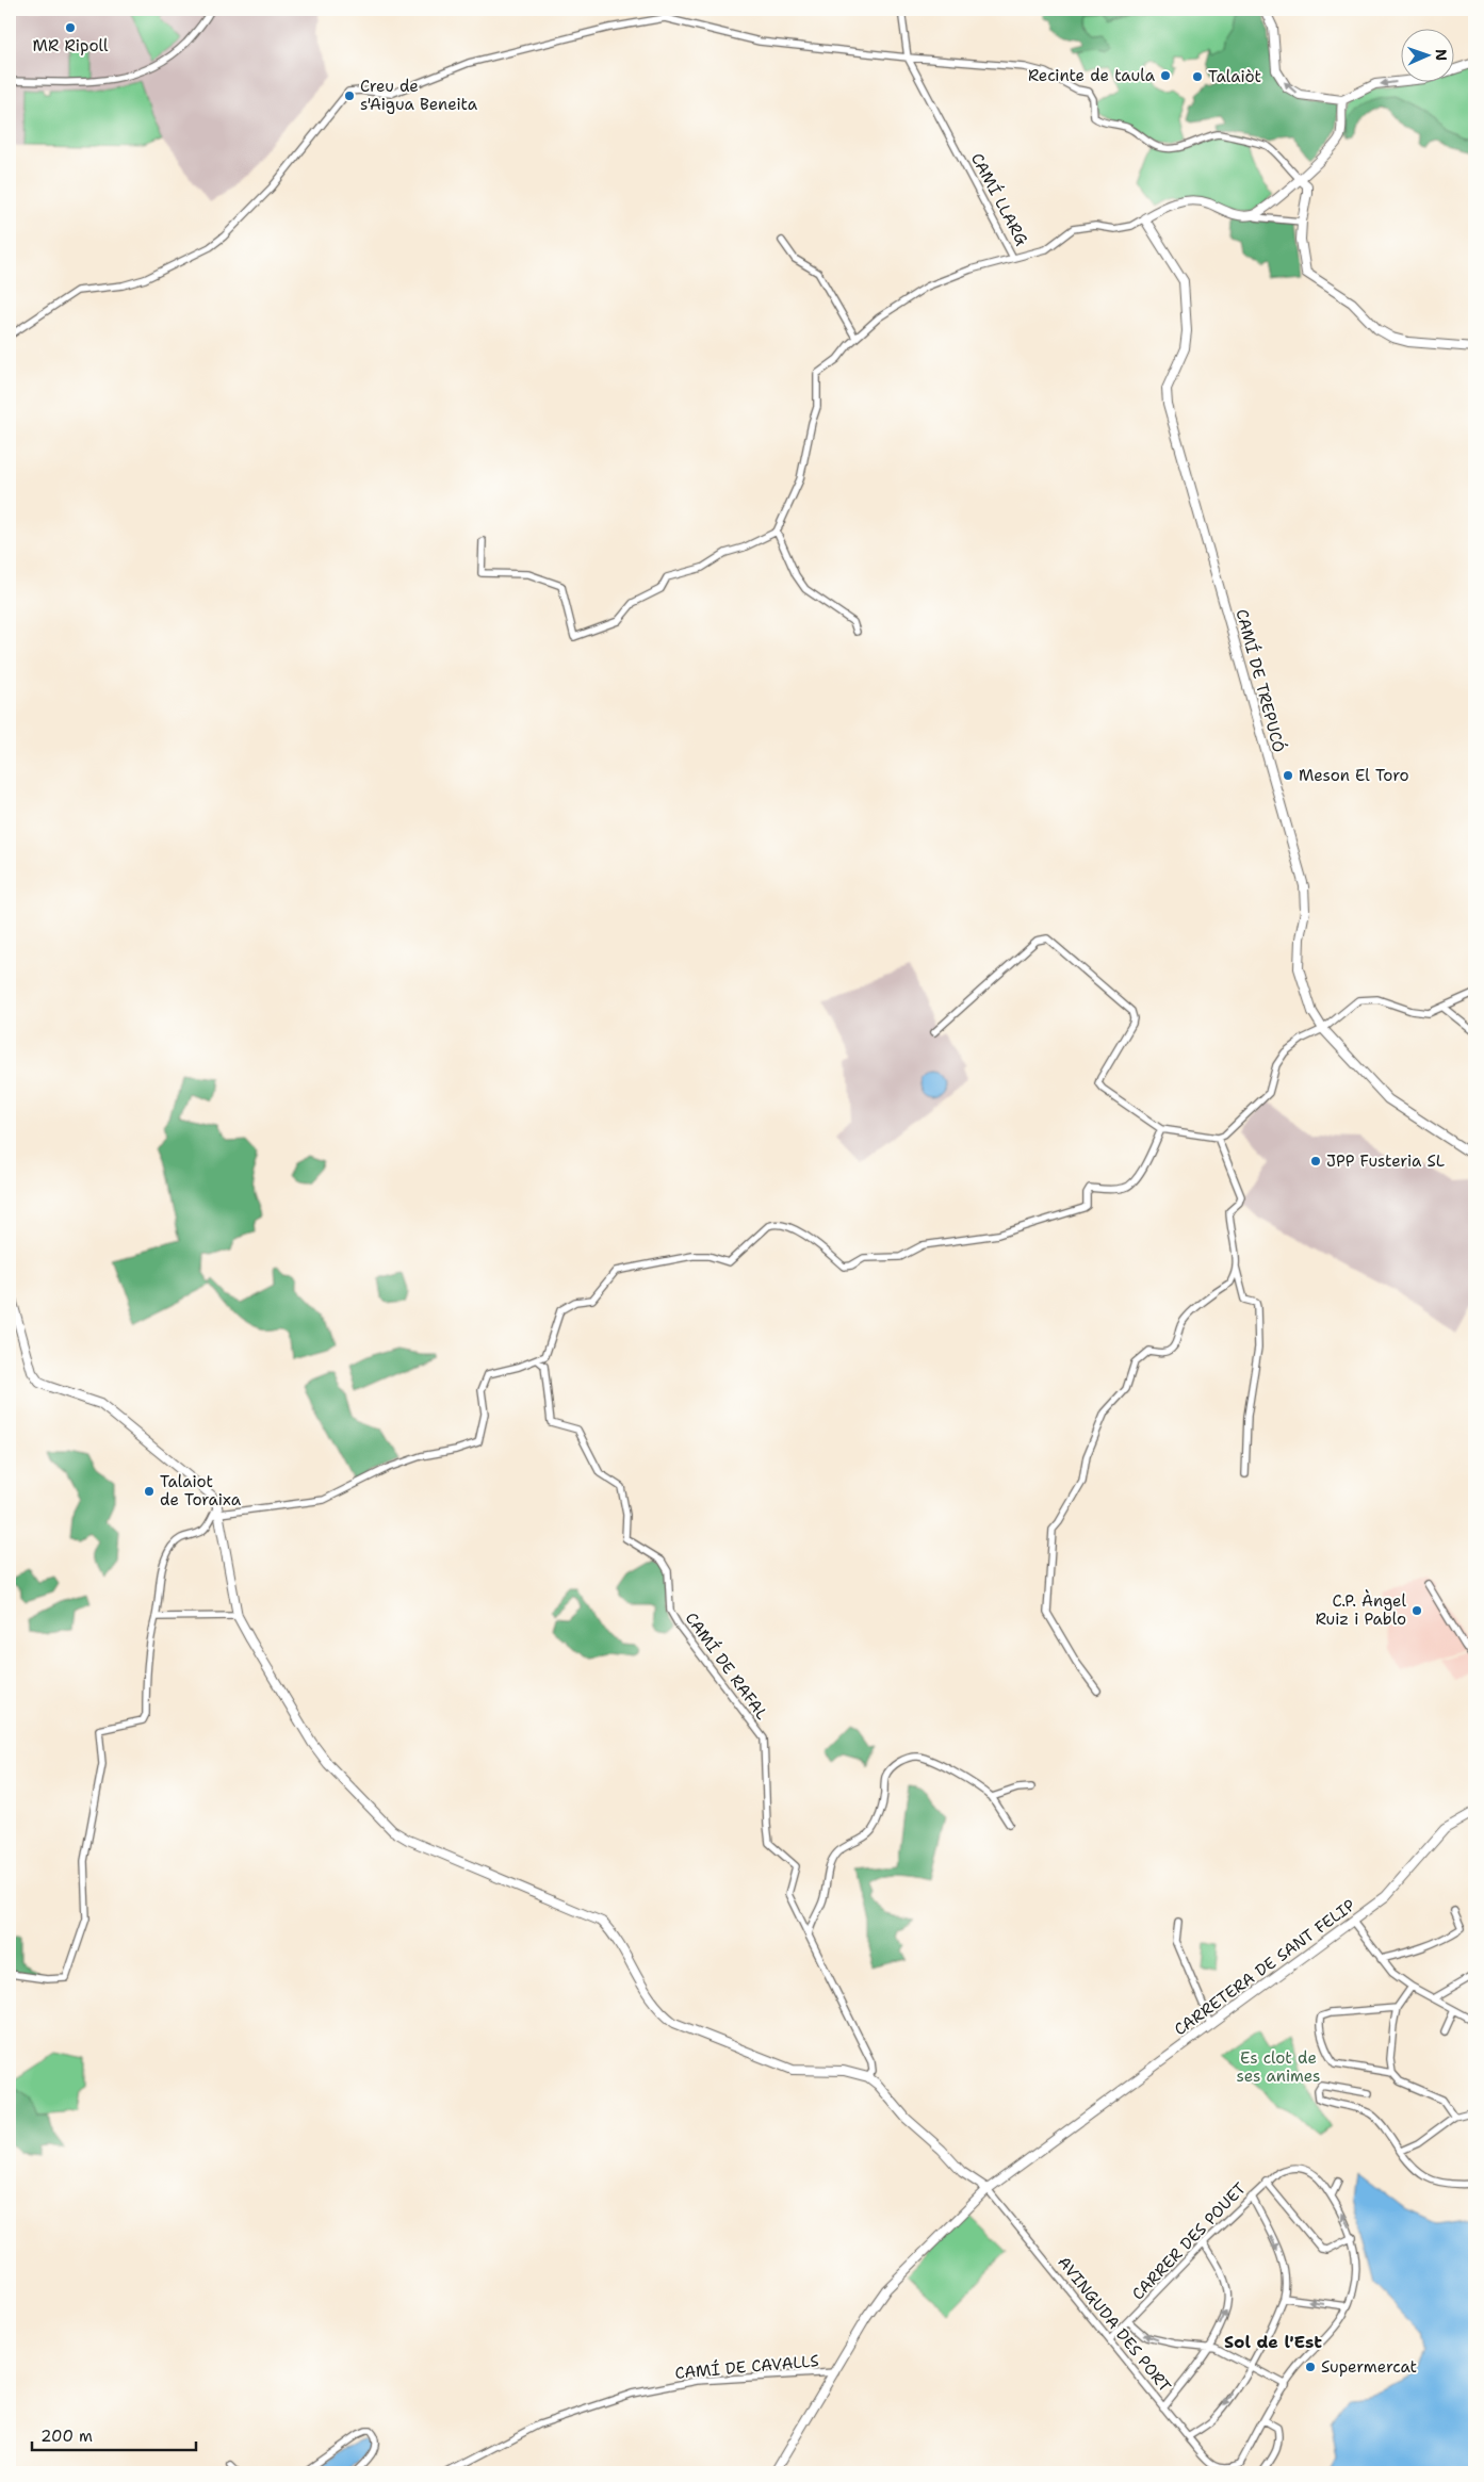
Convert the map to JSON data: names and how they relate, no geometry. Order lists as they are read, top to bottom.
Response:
{
  "streets": {
    "street": [
      "CAMÍ LLARG",
      "CAMÍ DE TREPUCÓ",
      "CAMÍ DE RAFAL",
      "CARRETERA DE SANT FELIP",
      "CARRER DES POUET",
      "AVINGUDA DES PORT",
      "CAMÍ DE CAVALLS"
    ]
  },
  "crossings": [
    ["CAMÍ LLARG", "CAMÍ DE TREPUCÓ"],
    ["CARRETERA DE SANT FELIP", "AVINGUDA DES PORT"],
    ["CARRETERA DE SANT FELIP", "CAMÍ DE CAVALLS"],
    ["CARRER DES POUET", "AVINGUDA DES PORT"]
  ],
  "districts": ["Sol de l'Est"],
  "parks": ["Es clot de ses animes"],
  "places": [
    "MR Ripoll",
    "Recinte de taula",
    "Talaiòt",
    "Creu de s'Aigua Beneita",
    "Meson El Toro",
    "JPP Fusteria SL",
    "Talaiot de Toraixa",
    "C.P. Àngel Ruiz i Pablo",
    "Supermercat"
  ],
  "scale_bar": "200 m",
  "north": "right"
}
